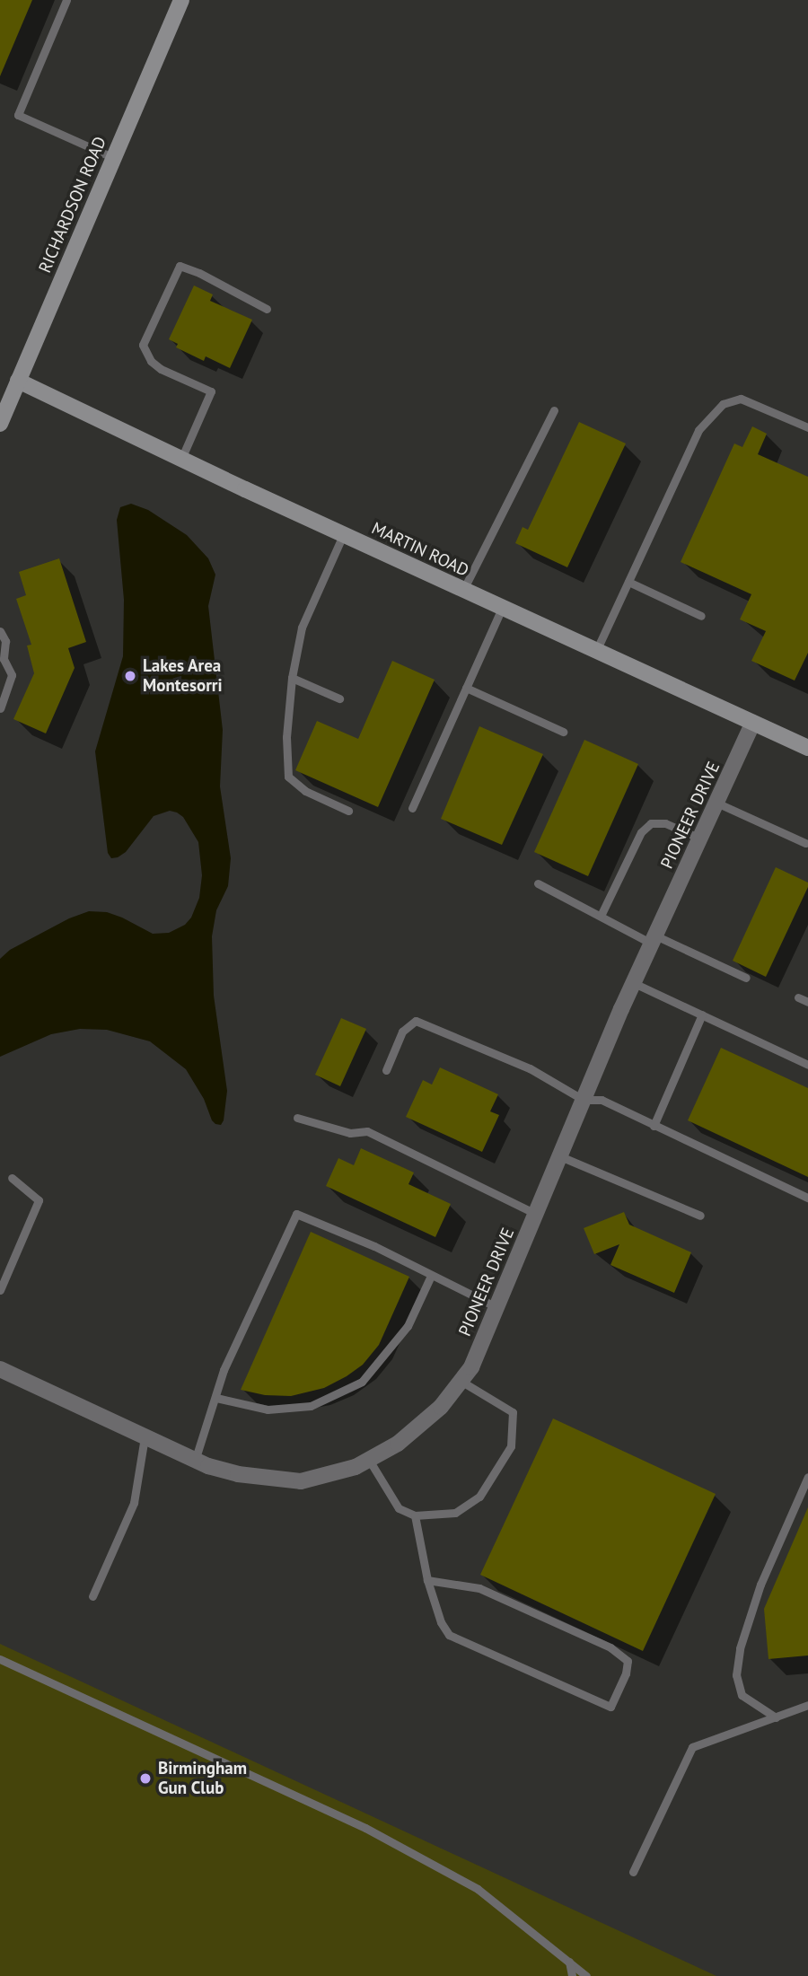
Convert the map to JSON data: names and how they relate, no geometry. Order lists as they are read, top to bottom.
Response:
{
  "streets": {
    "main road": ["RICHARDSON ROAD", "MARTIN ROAD"],
    "street": ["PIONEER DRIVE"]
  },
  "crossings": [
    ["RICHARDSON ROAD", "MARTIN ROAD"],
    ["MARTIN ROAD", "PIONEER DRIVE"]
  ],
  "places": ["Lakes Area Montesorri", "Birmingham Gun Club"]
}
